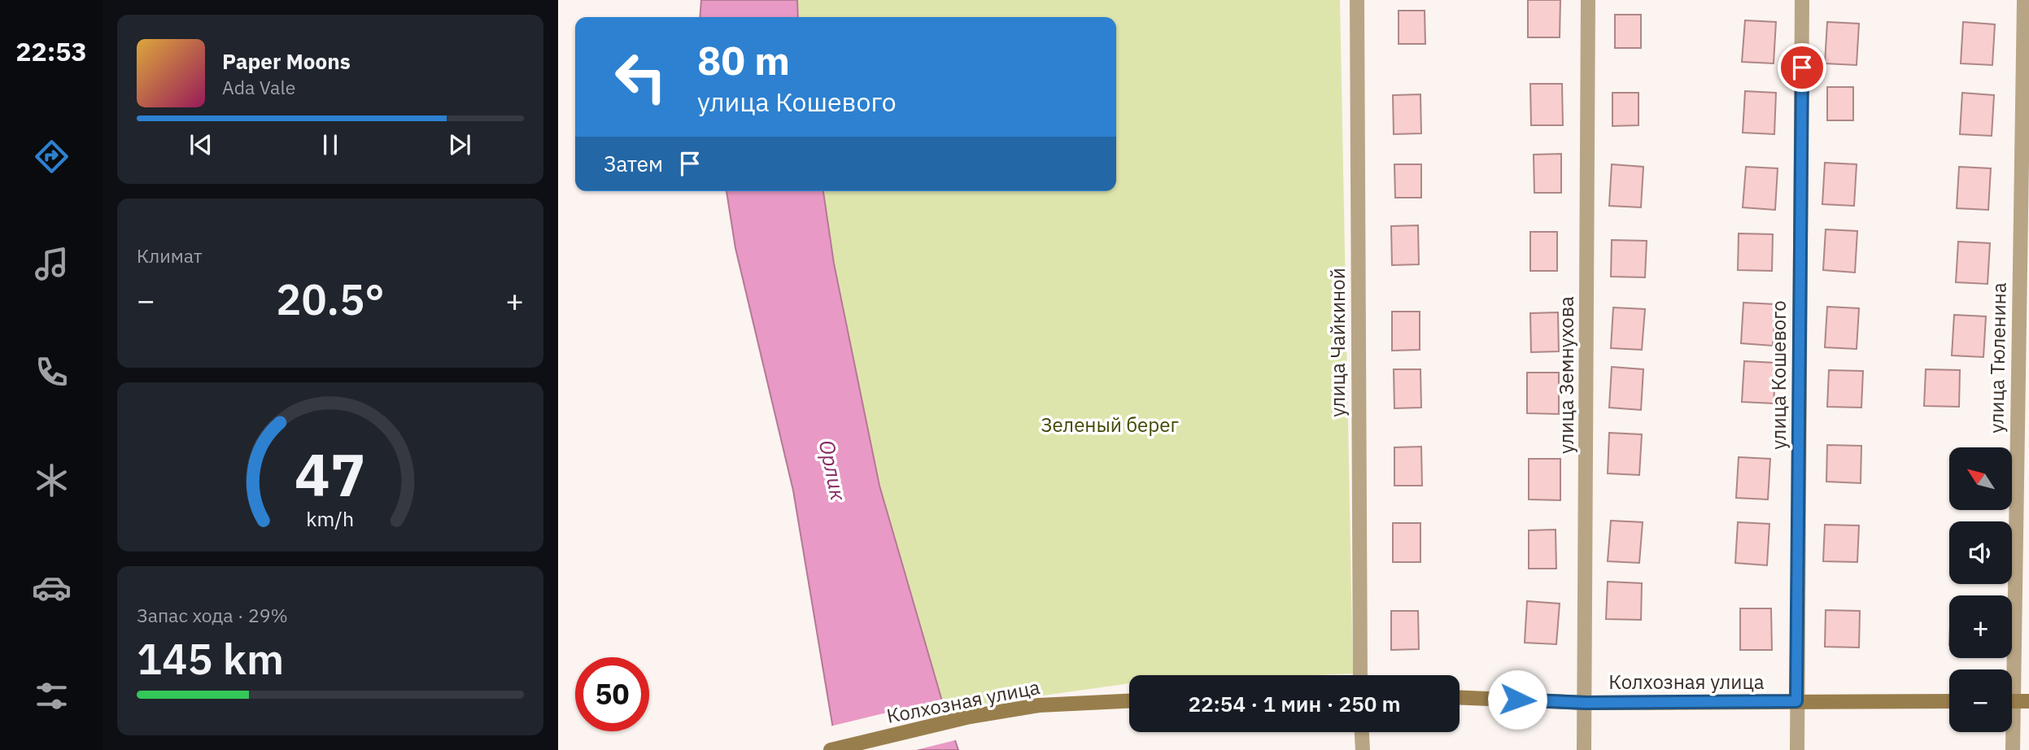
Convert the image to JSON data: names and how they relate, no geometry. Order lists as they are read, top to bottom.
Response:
{
  "streets": {
    "main road": ["Колхозная улица"],
    "street": [
      "улица Чайкиной",
      "улица Тюленина",
      "улица Земнухова",
      "улица Кошевого"
    ]
  },
  "crossings": [
    ["улица Земнухова", "Колхозная улица"],
    ["улица Кошевого", "Колхозная улица"]
  ],
  "water": ["Орлик"],
  "parks": ["Зеленый берег"],
  "north": "top left",
  "page": {
    "tabs": "22:53",
    "turn": ["80 m", "улица Кошевого"],
    "song": ["Paper Moons", "Ada Vale"],
    "then": "Затем",
    "tile": [
      "Климат",
      ["Запас хода · 29%", "145 km"]
    ],
    "heat": ["−", "20.5°", "+"],
    "map_buttons": ["+", "−"],
    "limit": "50",
    "trip": "22:54 · 1 мин · 250 m",
    "gauge": ["47", "km/h"]
  }
}
